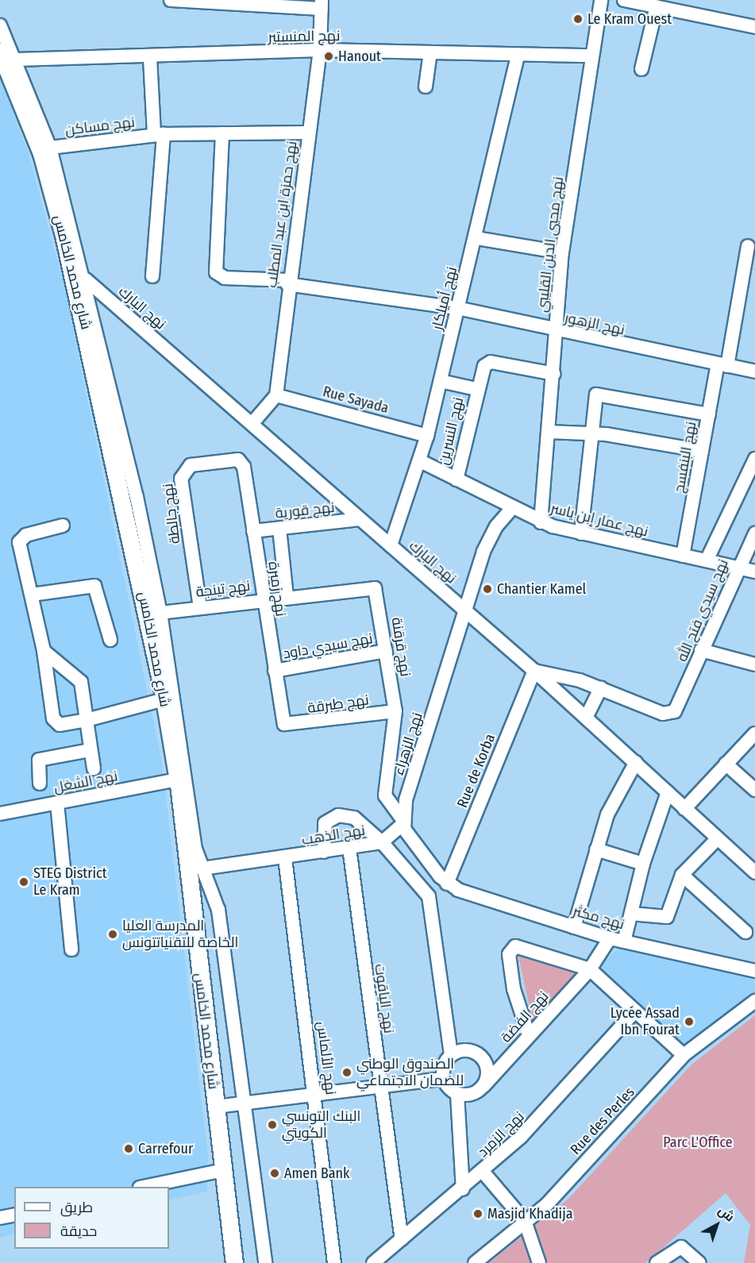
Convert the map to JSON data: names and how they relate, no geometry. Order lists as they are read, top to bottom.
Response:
{
  "streets": {
    "main road": ["شارع محمد الخامس"],
    "street": [
      "نهج المنستير",
      "نهج مساكن",
      "نهج حمزة ابن عبد المطلب",
      "نهج محيي الدين القليبي",
      "نهج أميلكار",
      "نهج البارك",
      "نهج الزهور",
      "Rue Sayada",
      "نهج النسرين",
      "نهج البنفسج",
      "نهج قورية",
      "نهج جالطة",
      "نهج عمار إبن ياسر",
      "نهج تينجة",
      "نهج زمبرة",
      "نهج سيدي فتح الله",
      "نهج سيدي داود",
      "نهج قرقنة",
      "نهج طبرقة",
      "نهج الزهراء",
      "Rue de Korba",
      "نهج الشغل",
      "نهج الذهب",
      "نهج مكثر",
      "نهج الياقوت",
      "نهج الفضة",
      "نهج الألماس",
      "Rue des Perles",
      "نهج الزمرد"
    ]
  },
  "crossings": [
    ["نهج المنستير", "نهج حمزة ابن عبد المطلب"],
    ["نهج المنستير", "نهج محيي الدين القليبي"],
    ["نهج المنستير", "نهج أميلكار"],
    ["نهج مساكن", "نهج حمزة ابن عبد المطلب"],
    ["نهج مساكن", "نهج الزهور"],
    ["نهج حمزة ابن عبد المطلب", "نهج الزهور"],
    ["نهج حمزة ابن عبد المطلب", "Rue Sayada"],
    ["نهج محيي الدين القليبي", "نهج الزهور"],
    ["نهج محيي الدين القليبي", "نهج النسرين"],
    ["نهج محيي الدين القليبي", "نهج عمار إبن ياسر"],
    ["شارع محمد الخامس", "نهج الشغل"],
    ["نهج أميلكار", "نهج البارك"],
    ["نهج أميلكار", "نهج الزهور"],
    ["نهج أميلكار", "Rue Sayada"],
    ["نهج أميلكار", "نهج عمار إبن ياسر"],
    ["نهج البارك", "نهج قورية"],
    ["نهج البارك", "نهج الزهراء"],
    ["نهج البارك", "Rue de Korba"],
    ["نهج الزهور", "نهج البنفسج"],
    ["نهج النسرين", "نهج عمار إبن ياسر"],
    ["نهج البنفسج", "نهج عمار إبن ياسر"],
    ["نهج قورية", "نهج زمبرة"],
    ["نهج جالطة", "نهج تينجة"],
    ["نهج جالطة", "نهج زمبرة"],
    ["نهج عمار إبن ياسر", "نهج سيدي فتح الله"],
    ["نهج عمار إبن ياسر", "نهج الزهراء"],
    ["نهج تينجة", "نهج زمبرة"],
    ["نهج تينجة", "نهج قرقنة"],
    ["نهج زمبرة", "نهج سيدي داود"],
    ["نهج زمبرة", "نهج طبرقة"],
    ["نهج سيدي داود", "نهج قرقنة"],
    ["نهج قرقنة", "نهج طبرقة"],
    ["نهج قرقنة", "نهج الزهراء"],
    ["Rue de Korba", "نهج الذهب"],
    ["Rue de Korba", "نهج مكثر"],
    ["نهج الذهب", "نهج الياقوت"],
    ["نهج الذهب", "نهج الألماس"],
    ["نهج مكثر", "نهج الفضة"],
    ["نهج الياقوت", "نهج الزمرد"]
  ],
  "parks": ["Parc L'Office"],
  "places": [
    "Le Kram Ouest",
    "Hanout",
    "Chantier Kamel",
    "STEG District Le Kram",
    "المدرسة العليا الخاصة للتقنياتتونس",
    "Lycée Assad Ibn Fourat",
    "الصندوق الوطني للضمان الاجتماعي",
    "البنك التونسي الكويتي",
    "Carrefour",
    "Amen Bank",
    "Masjid Khadija"
  ],
  "legend": ["طريق", "حديقة"],
  "north": "top right"
}
